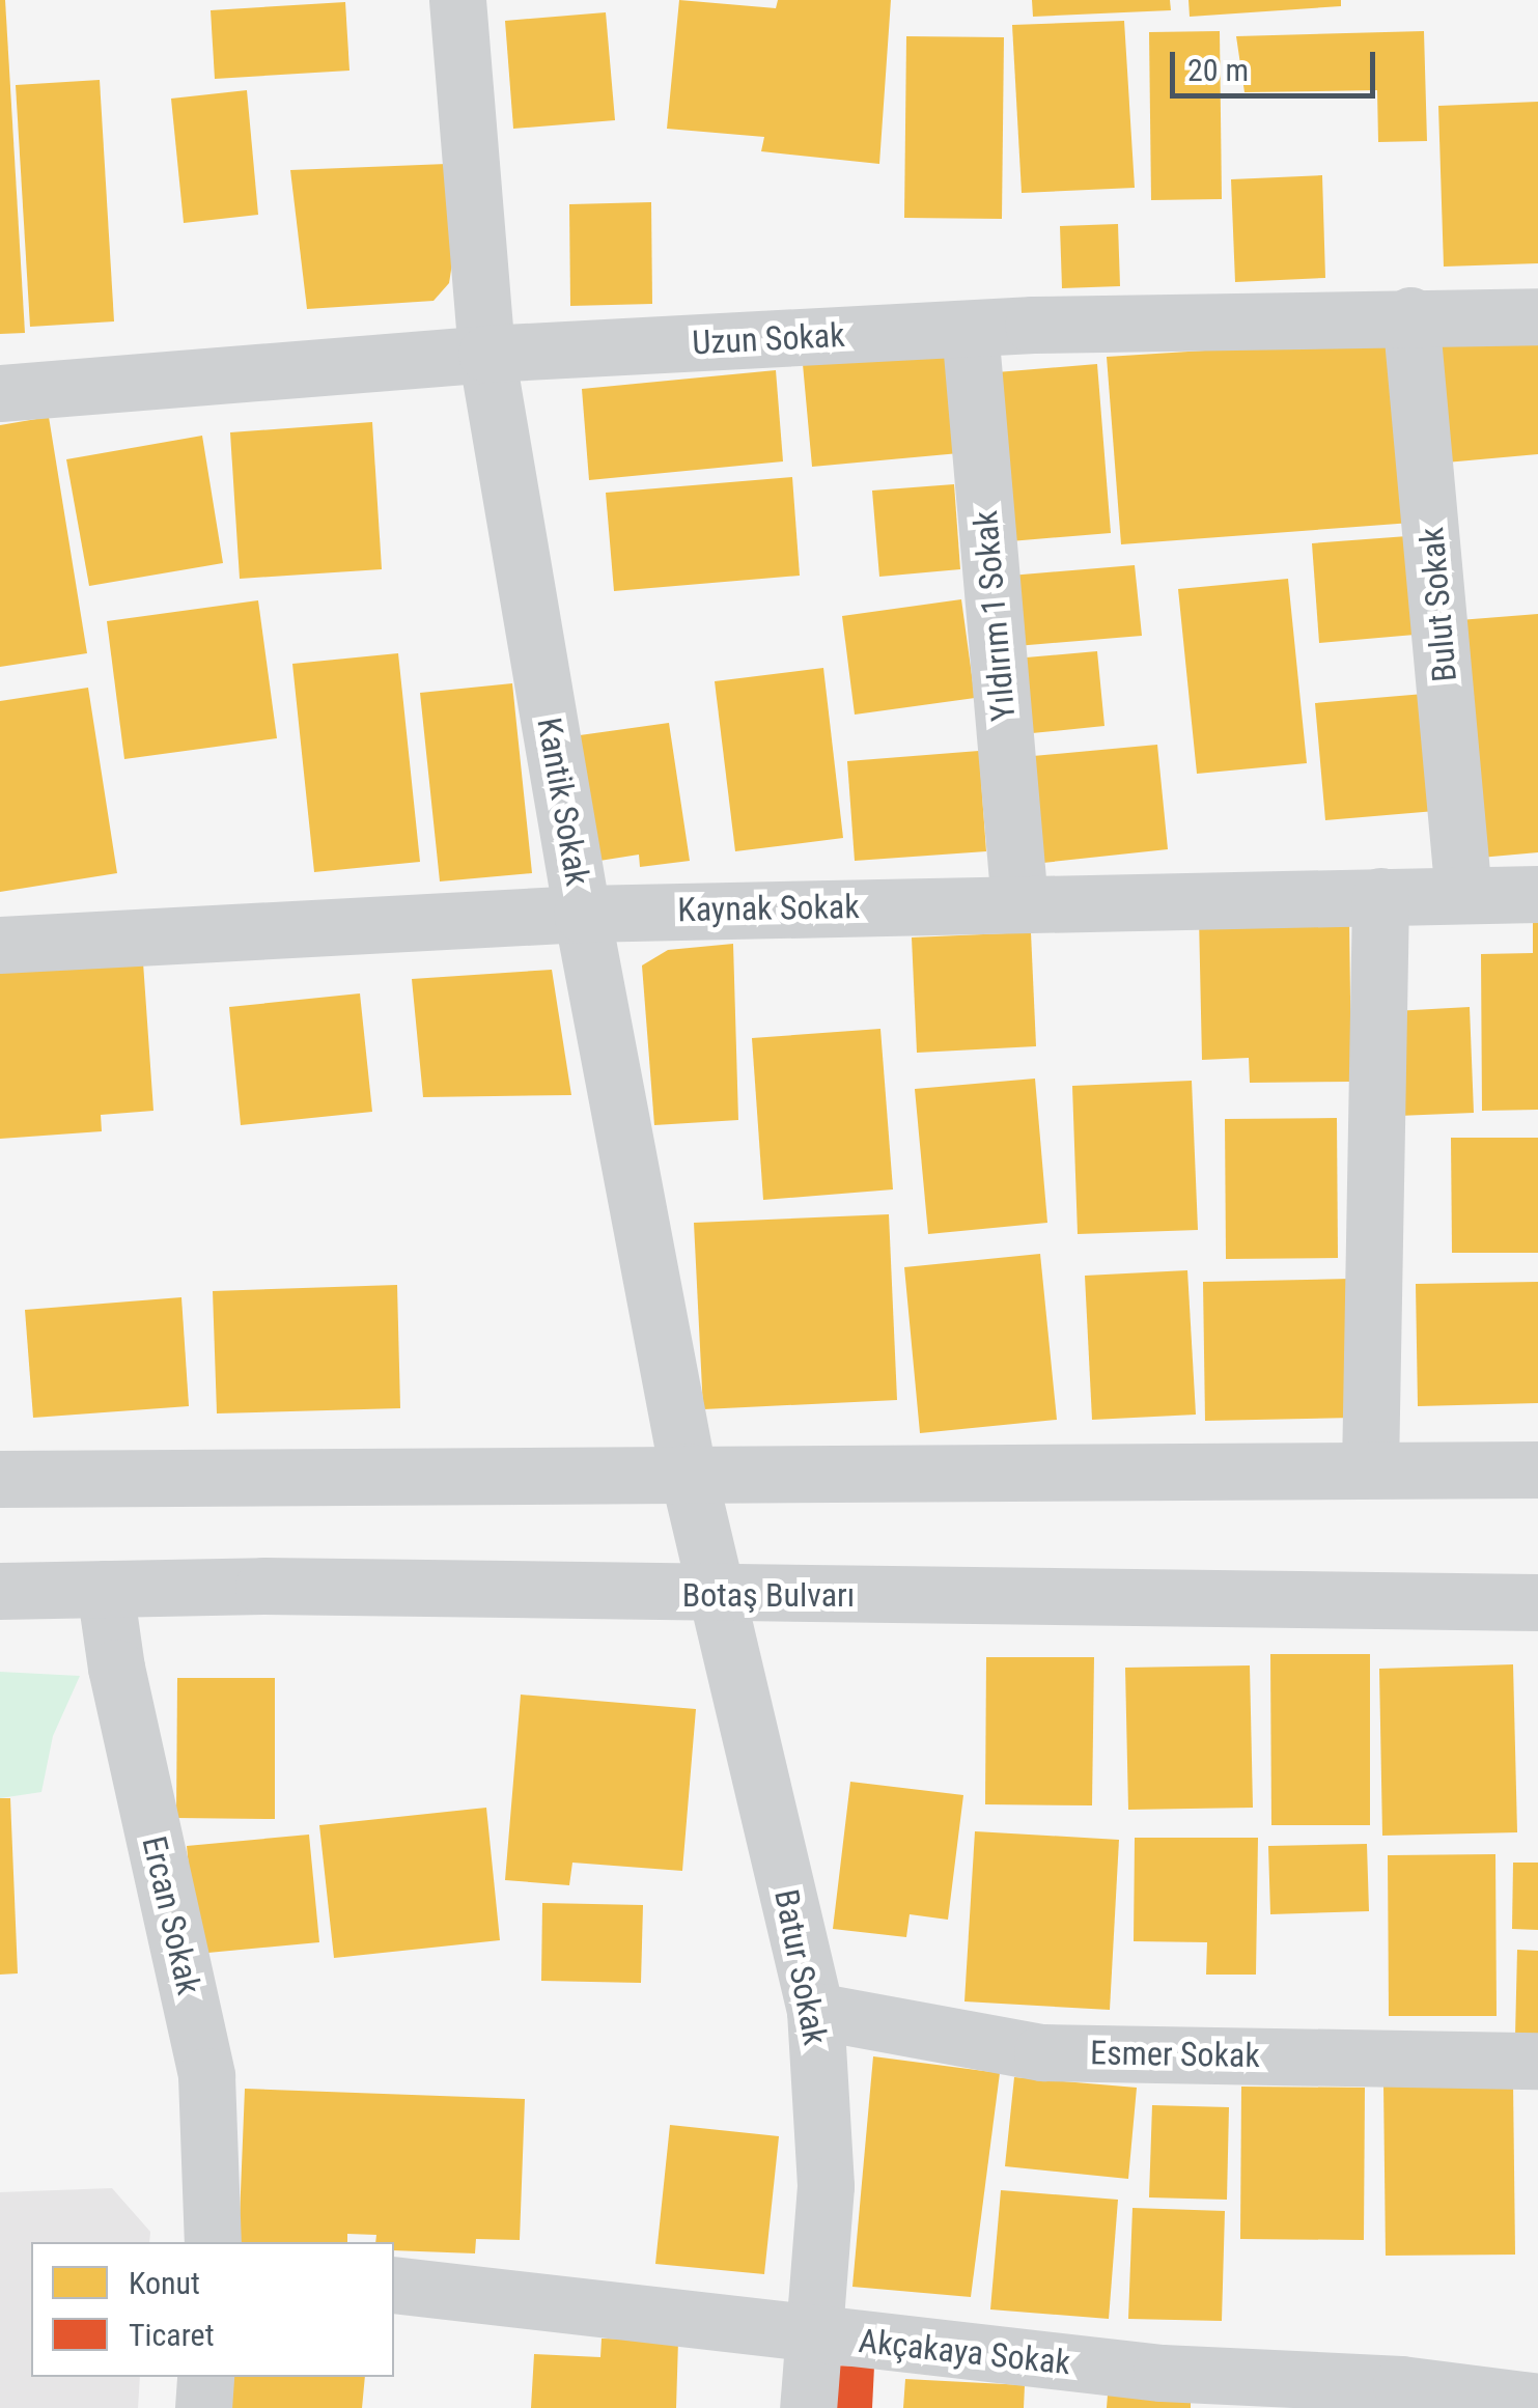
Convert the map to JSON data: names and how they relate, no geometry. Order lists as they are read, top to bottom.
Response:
{
  "streets": {
    "street": [
      "Uzun Sokak",
      "Bulut Sokak",
      "Yıldırım 1 Sokak",
      "Kantik Sokak",
      "Kaynak Sokak",
      "Botaş Bulvarı",
      "Ercan Sokak",
      "Batur Sokak",
      "Esmer Sokak",
      "Akçakaya Sokak"
    ]
  },
  "crossings": [
    ["Uzun Sokak", "Bulut Sokak"],
    ["Uzun Sokak", "Yıldırım 1 Sokak"],
    ["Uzun Sokak", "Kantik Sokak"],
    ["Bulut Sokak", "Kaynak Sokak"],
    ["Yıldırım 1 Sokak", "Kaynak Sokak"],
    ["Kantik Sokak", "Kaynak Sokak"],
    ["Kantik Sokak", "Botaş Bulvarı"],
    ["Kantik Sokak", "Batur Sokak"],
    ["Botaş Bulvarı", "Ercan Sokak"],
    ["Botaş Bulvarı", "Batur Sokak"],
    ["Batur Sokak", "Esmer Sokak"],
    ["Batur Sokak", "Akçakaya Sokak"]
  ],
  "legend": ["Konut", "Ticaret"],
  "scale_bar": "20 m"
}
